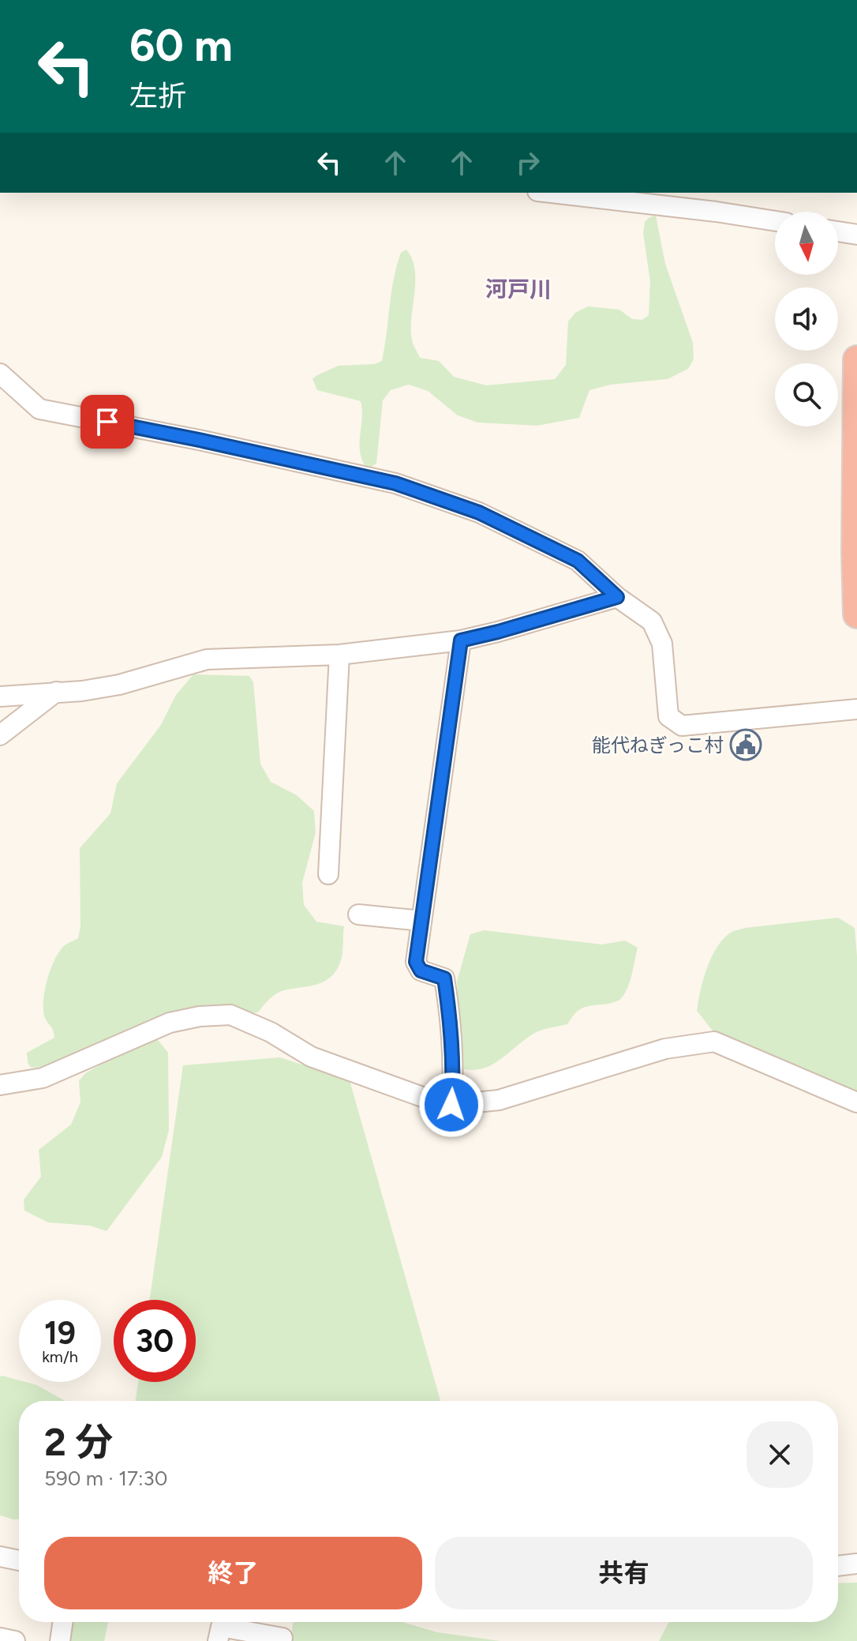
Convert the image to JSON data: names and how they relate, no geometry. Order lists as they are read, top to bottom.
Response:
{
  "districts": ["河戸川"],
  "places": {
    "public building": ["能代ねぎっこ村"]
  },
  "north": "bottom",
  "page": {
    "turn": ["60 m", "左折"],
    "speed": "19 km/h",
    "limit": "30",
    "heading": ["2 分", "590 m · 17:30"],
    "buttons": ["終了", "共有"]
  }
}
